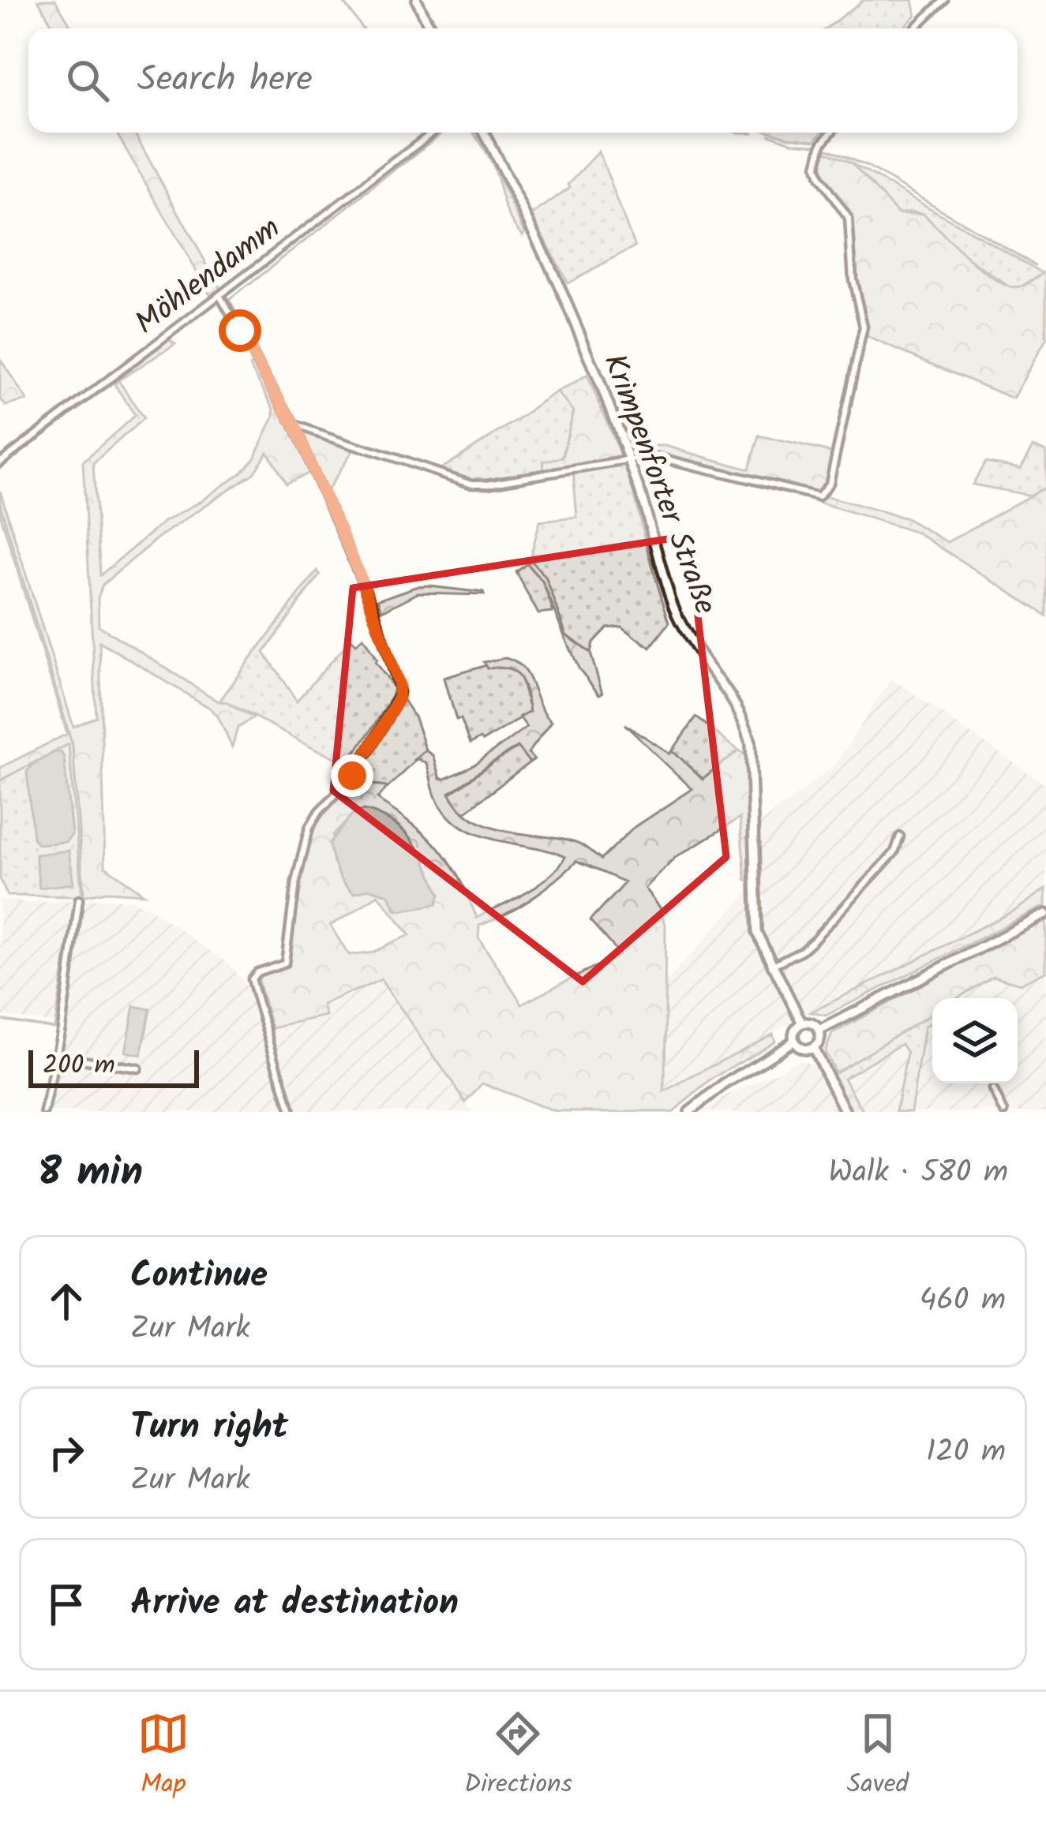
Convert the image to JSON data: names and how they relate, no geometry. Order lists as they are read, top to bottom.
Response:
{
  "streets": {
    "street": ["Möhlendamm", "Krimpenforter Straße"]
  },
  "scale_bar": "200 m",
  "page": {
    "search": "Search here",
    "scale": "200 m",
    "heading": ["8 min", "Walk · 580 m"],
    "list": [
      ["Continue", "Zur Mark", "460 m"],
      ["Turn right", "Zur Mark", "120 m"],
      "Arrive at destination"
    ],
    "nav": ["Map", "Directions", "Saved"]
  }
}
